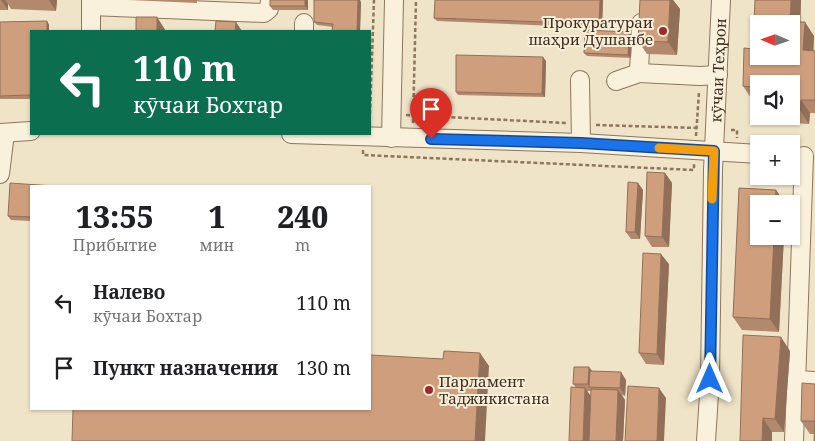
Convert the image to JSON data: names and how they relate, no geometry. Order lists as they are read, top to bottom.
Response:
{
  "streets": {
    "street": ["кӯчаи Теҳрон"]
  },
  "places": ["Прокуратураи шаҳри Душанбе", "Парламент Таджикистана"],
  "north": "left",
  "page": {
    "map_buttons": ["+", "−"],
    "turn": ["110 m", "кӯчаи Бохтар"],
    "eta": [
      "13:55",
      "Прибытие",
      "1",
      "мин",
      "240",
      "m"
    ],
    "list": [
      {
        "name": "Налево",
        "note": "кӯчаи Бохтар",
        "value": "110 m"
      },
      {
        "name": "Пункт назначения",
        "value": "130 m"
      }
    ]
  }
}
